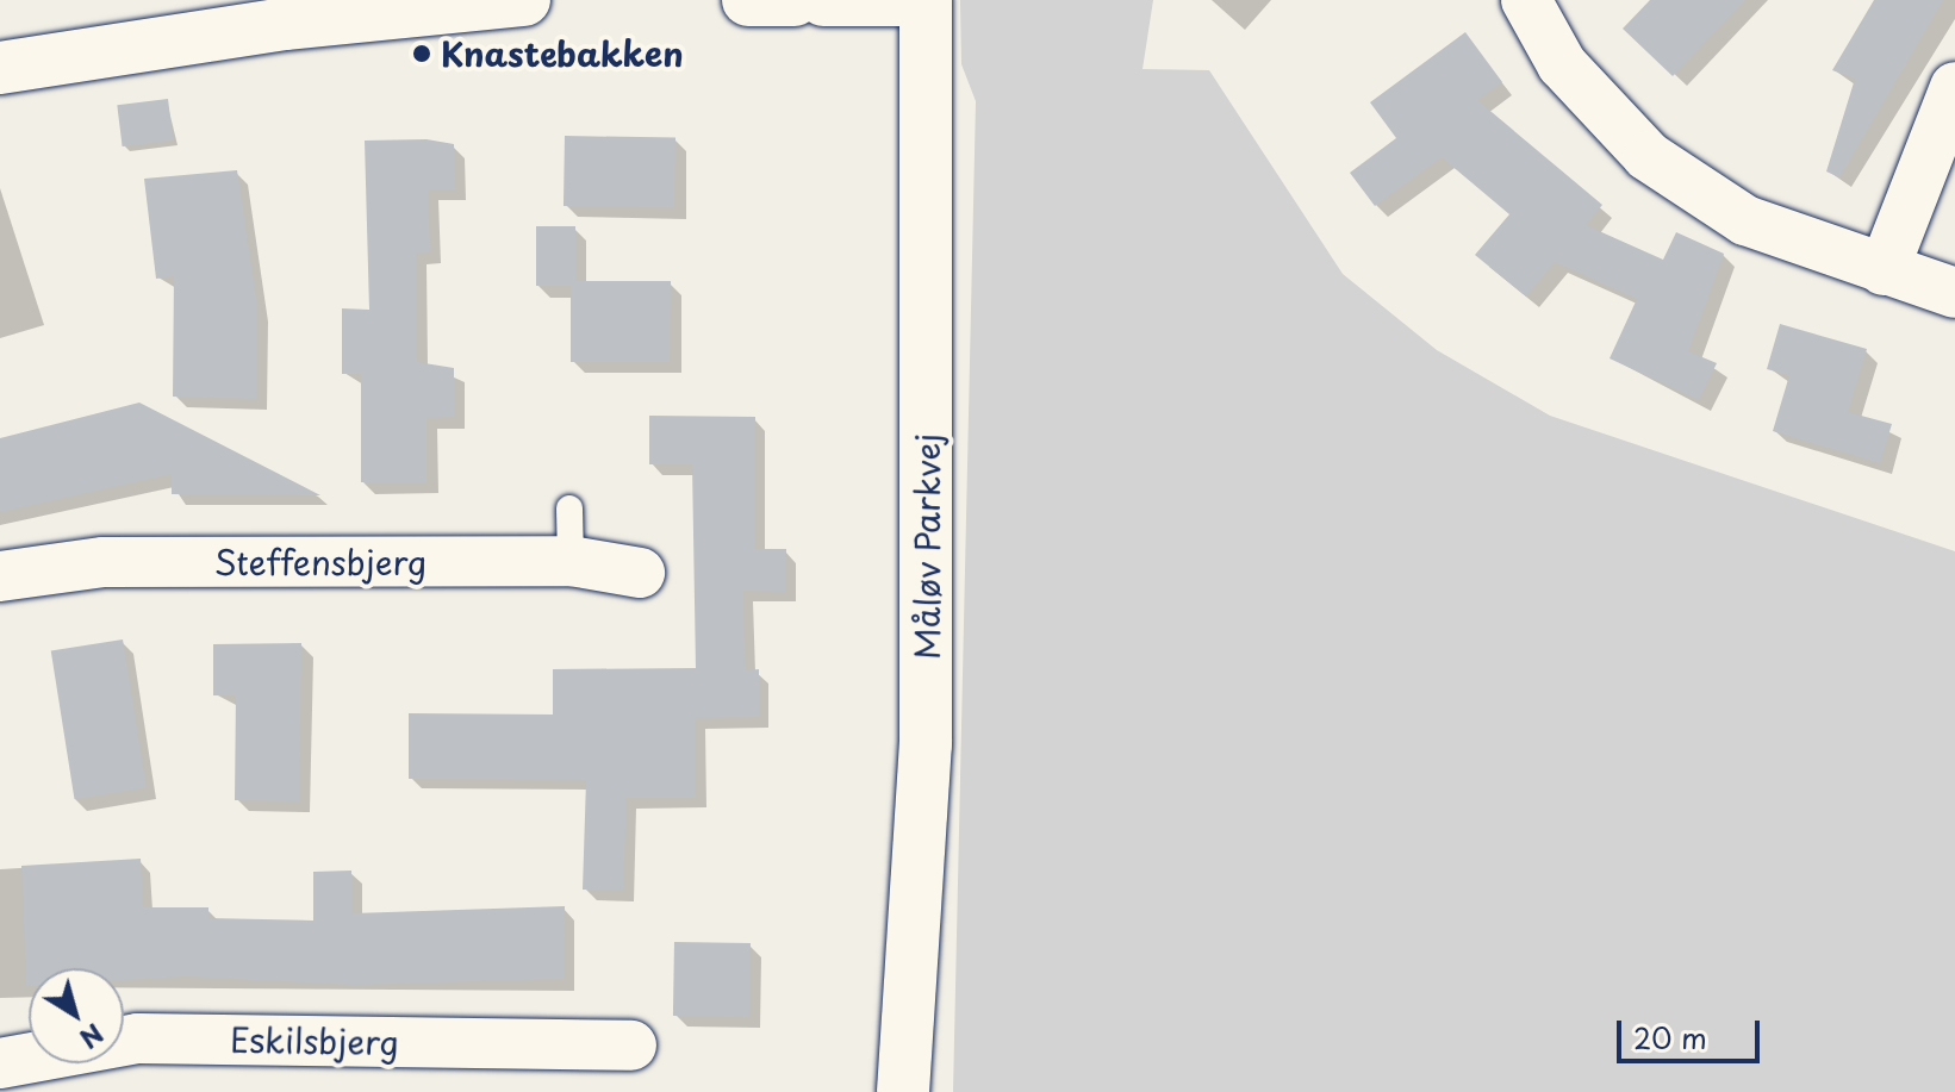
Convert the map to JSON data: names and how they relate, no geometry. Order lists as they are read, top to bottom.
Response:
{
  "streets": {
    "street": ["Måløv Parkvej", "Steffensbjerg", "Eskilsbjerg"]
  },
  "places": ["Knastebakken"],
  "scale_bar": "20 m",
  "north": "bottom right"
}
